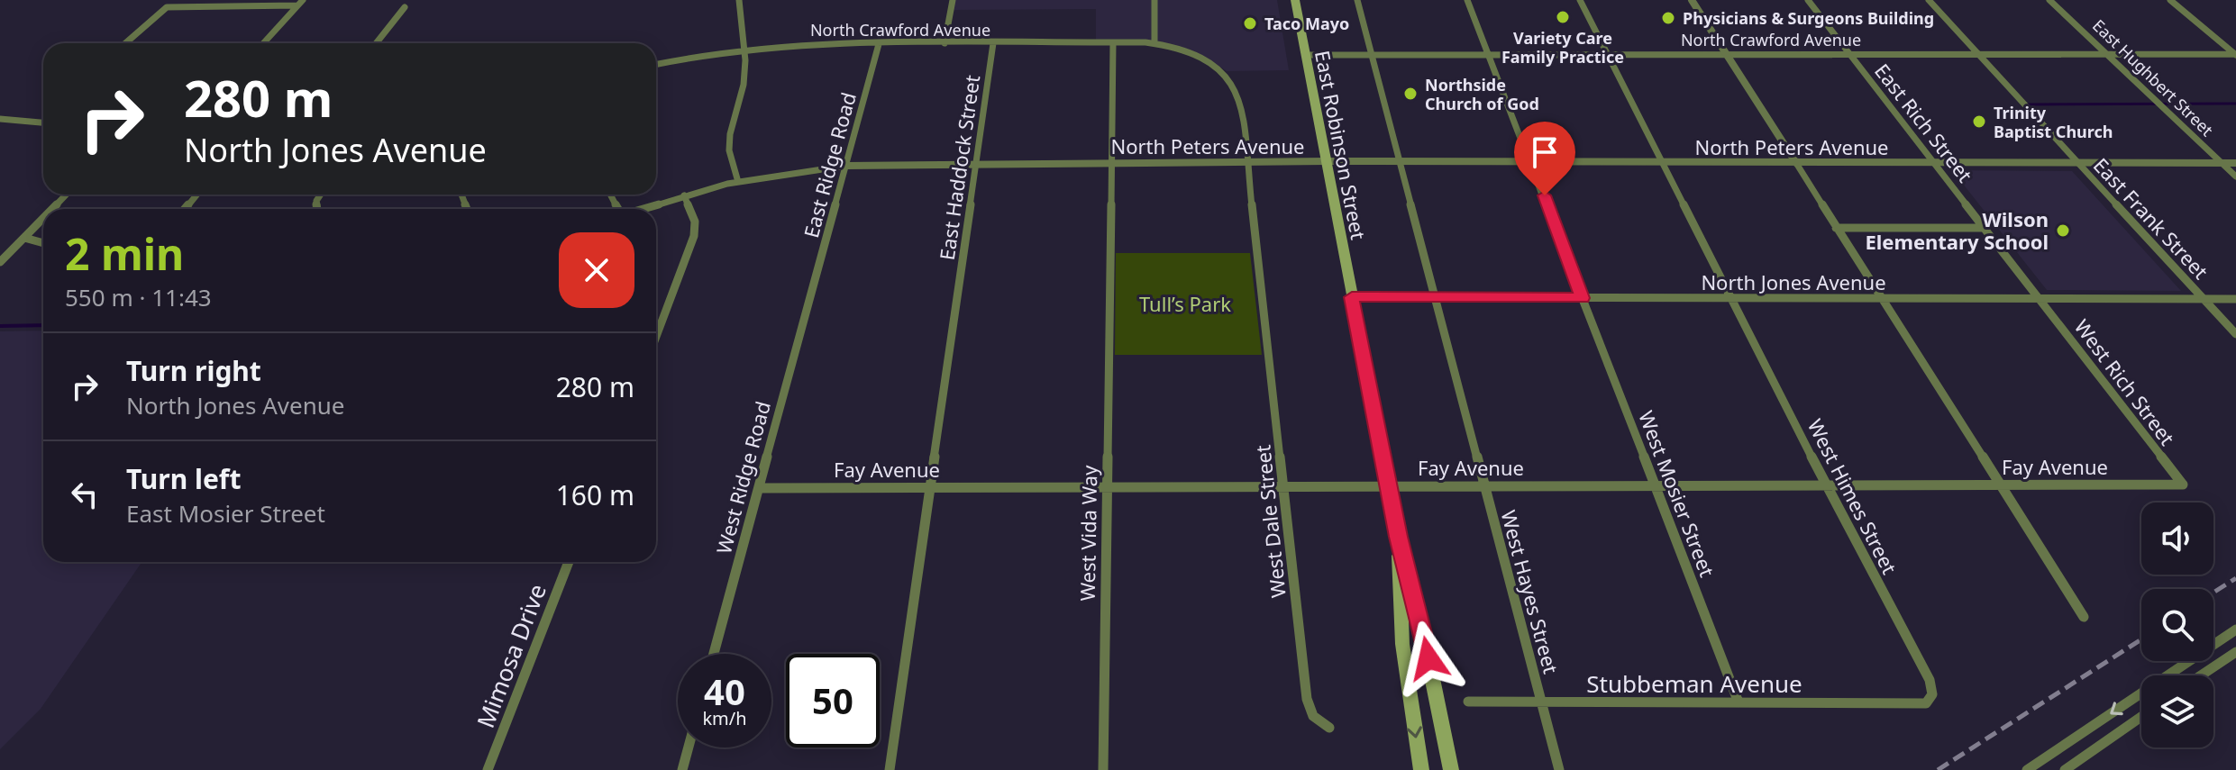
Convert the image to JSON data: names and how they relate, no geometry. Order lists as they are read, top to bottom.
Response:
{
  "streets": {
    "main road": ["East Robinson Street"],
    "street": [
      "North Crawford Avenue",
      "East Hughbert Street",
      "East Rich Street",
      "North Peters Avenue",
      "East Ridge Road",
      "East Haddock Street",
      "East Frank Street",
      "North Jones Avenue",
      "West Rich Street",
      "Fay Avenue",
      "West Ridge Road",
      "West Mosier Street",
      "West Himes Street",
      "West Dale Street",
      "West Vida Way",
      "West Hayes Street",
      "Mimosa Drive",
      "Stubbeman Avenue"
    ]
  },
  "crossings": [
    ["North Crawford Avenue", "East Hughbert Street"],
    ["North Crawford Avenue", "East Rich Street"],
    ["North Crawford Avenue", "East Robinson Street"],
    ["North Crawford Avenue", "North Peters Avenue"],
    ["North Crawford Avenue", "East Ridge Road"],
    ["North Crawford Avenue", "East Haddock Street"],
    ["North Crawford Avenue", "East Frank Street"],
    ["North Crawford Avenue", "West Mosier Street"],
    ["North Crawford Avenue", "West Himes Street"],
    ["North Crawford Avenue", "West Dale Street"],
    ["North Crawford Avenue", "West Vida Way"],
    ["North Crawford Avenue", "West Hayes Street"],
    ["East Hughbert Street", "North Peters Avenue"],
    ["East Rich Street", "North Peters Avenue"],
    ["East Rich Street", "North Jones Avenue"],
    ["East Rich Street", "West Rich Street"],
    ["East Robinson Street", "North Peters Avenue"],
    ["East Robinson Street", "North Jones Avenue"],
    ["East Robinson Street", "Fay Avenue"],
    ["North Peters Avenue", "East Ridge Road"],
    ["North Peters Avenue", "East Haddock Street"],
    ["North Peters Avenue", "East Frank Street"],
    ["North Peters Avenue", "West Mosier Street"],
    ["North Peters Avenue", "West Himes Street"],
    ["North Peters Avenue", "West Dale Street"],
    ["North Peters Avenue", "West Vida Way"],
    ["North Peters Avenue", "West Hayes Street"],
    ["East Ridge Road", "West Ridge Road"],
    ["East Haddock Street", "Fay Avenue"],
    ["East Frank Street", "North Jones Avenue"],
    ["North Jones Avenue", "West Rich Street"],
    ["North Jones Avenue", "West Mosier Street"],
    ["North Jones Avenue", "West Himes Street"],
    ["North Jones Avenue", "West Hayes Street"],
    ["West Rich Street", "Fay Avenue"],
    ["Fay Avenue", "West Ridge Road"],
    ["Fay Avenue", "West Mosier Street"],
    ["Fay Avenue", "West Himes Street"],
    ["Fay Avenue", "West Dale Street"],
    ["Fay Avenue", "West Vida Way"],
    ["Fay Avenue", "West Hayes Street"],
    ["West Mosier Street", "Stubbeman Avenue"],
    ["West Himes Street", "Stubbeman Avenue"],
    ["West Hayes Street", "Stubbeman Avenue"]
  ],
  "parks": ["Tull’s Park"],
  "places": [
    "Variety Care Family Practice",
    "Physicians & Surgeons Building",
    "Taco Mayo",
    "Northside Church of God",
    "Trinity Baptist Church",
    "Wilson Elementary School"
  ],
  "page": {
    "turn": ["280 m", "North Jones Avenue"],
    "heading": ["2 min", "550 m · 11:43"],
    "list": [
      {
        "name": "Turn right",
        "note": "North Jones Avenue",
        "value": "280 m"
      },
      {
        "name": "Turn left",
        "note": "East Mosier Street",
        "value": "160 m"
      }
    ],
    "speed": "40 km/h",
    "limit": "50"
  }
}
